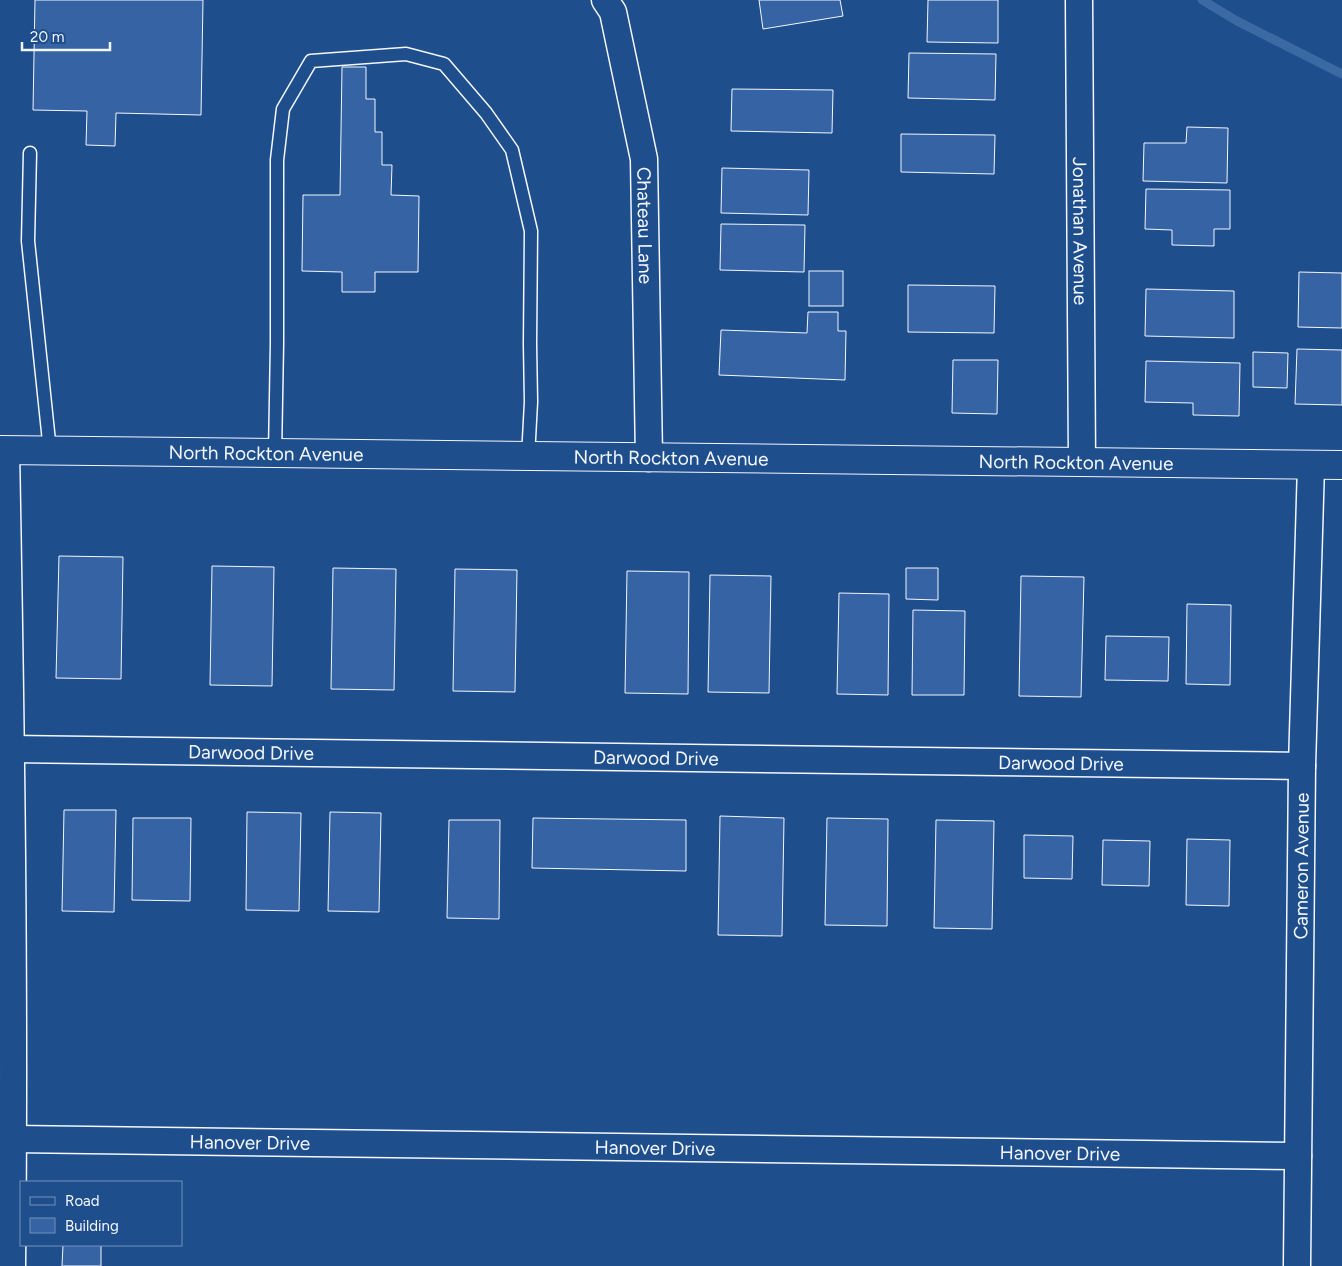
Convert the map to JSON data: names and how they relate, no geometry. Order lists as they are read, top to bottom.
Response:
{
  "streets": {
    "main road": ["North Rockton Avenue"],
    "street": [
      "Chateau Lane",
      "Jonathan Avenue",
      "Darwood Drive",
      "Cameron Avenue",
      "Hanover Drive"
    ]
  },
  "crossings": [
    ["Chateau Lane", "North Rockton Avenue"],
    ["Jonathan Avenue", "North Rockton Avenue"],
    ["North Rockton Avenue", "Cameron Avenue"],
    ["Darwood Drive", "Cameron Avenue"],
    ["Cameron Avenue", "Hanover Drive"]
  ],
  "legend": ["Road", "Building"],
  "scale_bar": "20 m"
}
